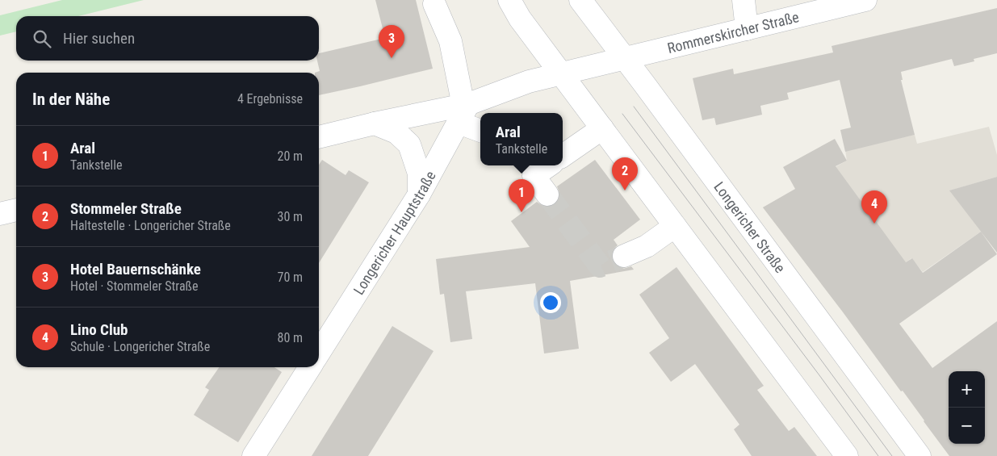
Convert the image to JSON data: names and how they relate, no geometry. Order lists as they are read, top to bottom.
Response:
{
  "streets": {
    "street": ["Rommerskircher Straße", "Longericher Straße", "Longericher Hauptstraße"]
  },
  "crossings": [
    ["Rommerskircher Straße", "Longericher Straße"],
    ["Rommerskircher Straße", "Longericher Hauptstraße"]
  ],
  "page": {
    "search": "Hier suchen",
    "pins": [
      "3",
      "2",
      "1",
      "4"
    ],
    "heading": ["In der Nähe", "4 Ergebnisse"],
    "popup": ["Aral", "Tankstelle"],
    "list": [
      {
        "mark": "1",
        "name": "Aral",
        "note": "Tankstelle",
        "value": "20 m"
      },
      {
        "mark": "2",
        "name": "Stommeler Straße",
        "note": "Haltestelle · Longericher Straße",
        "value": "30 m"
      },
      {
        "mark": "3",
        "name": "Hotel Bauernschänke",
        "note": "Hotel · Stommeler Straße",
        "value": "70 m"
      },
      {
        "mark": "4",
        "name": "Lino Club",
        "note": "Schule · Longericher Straße",
        "value": "80 m"
      }
    ],
    "map_buttons": ["+", "−"]
  }
}
